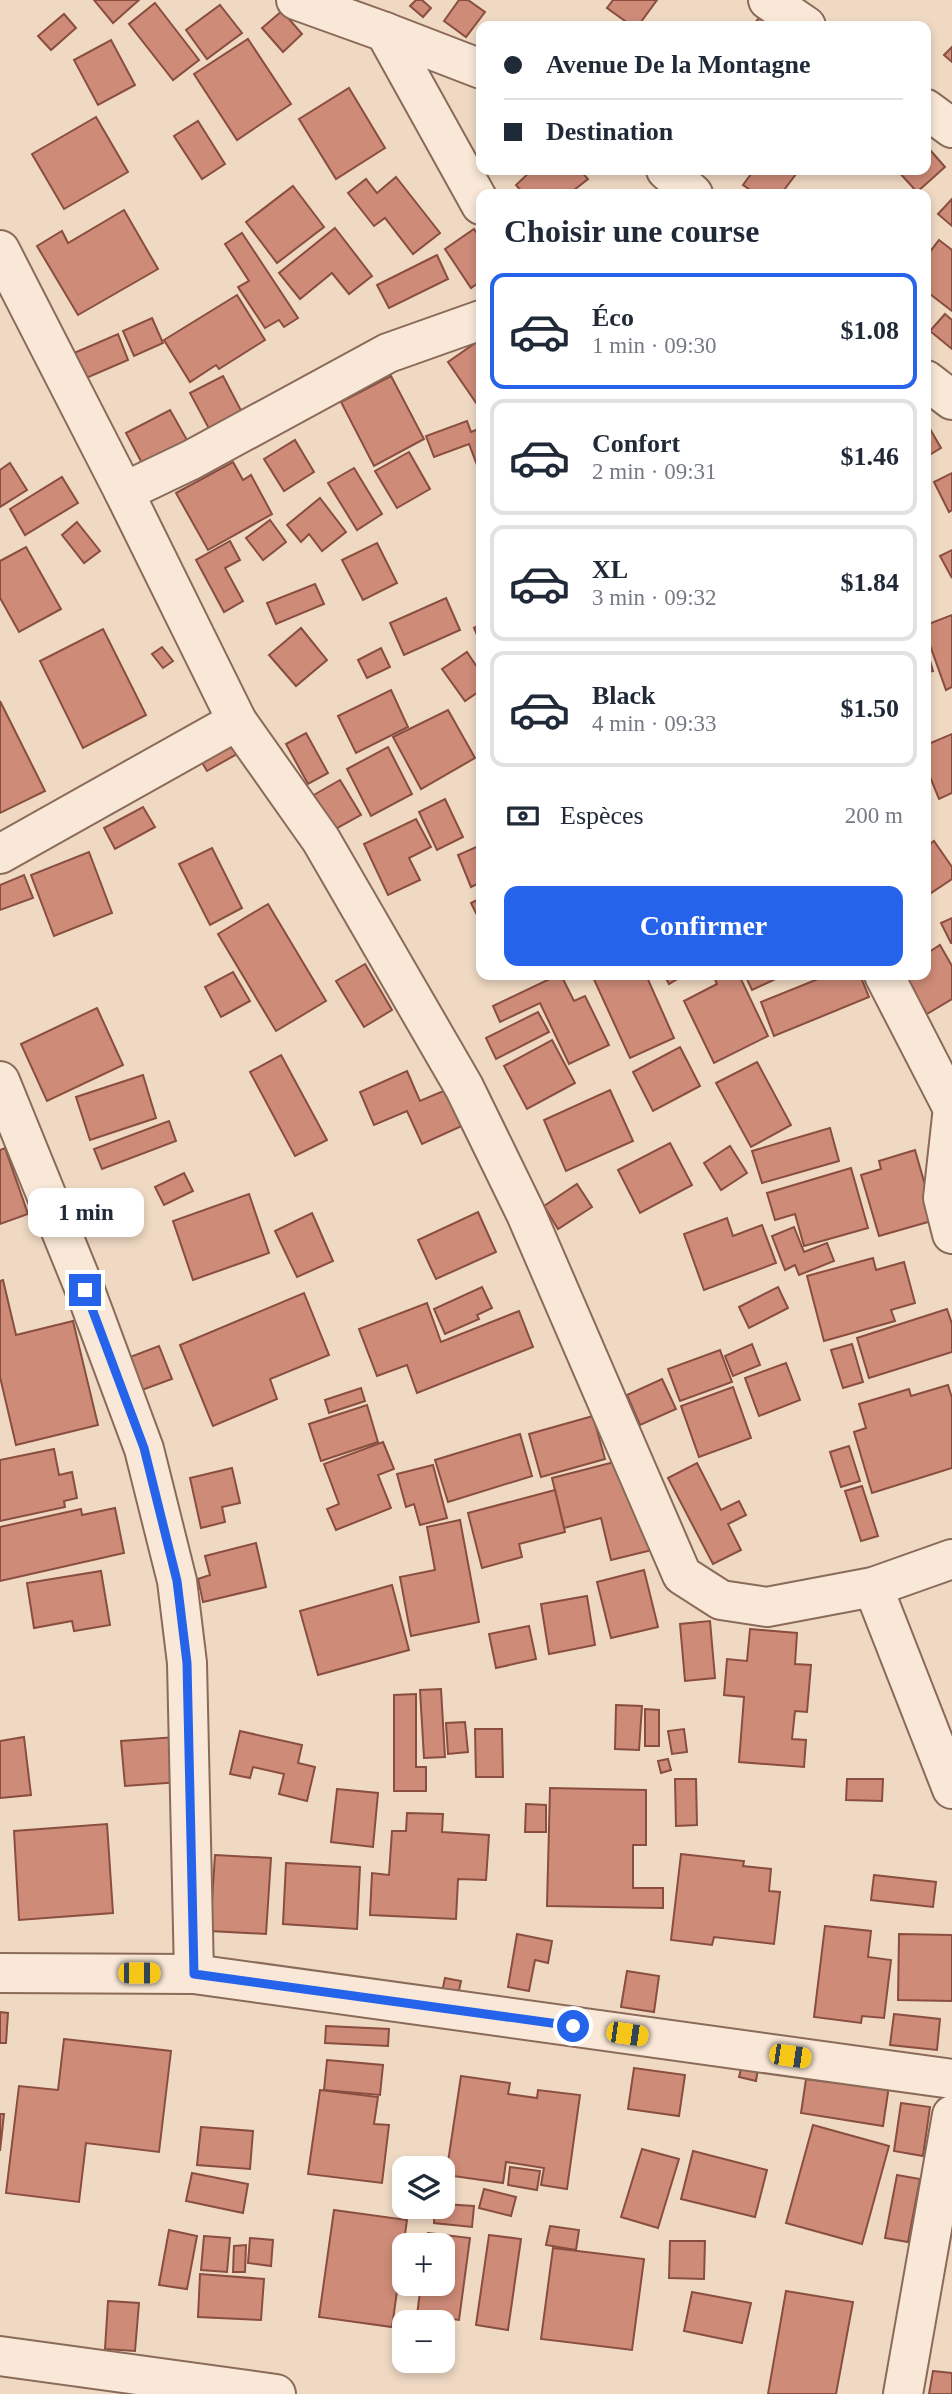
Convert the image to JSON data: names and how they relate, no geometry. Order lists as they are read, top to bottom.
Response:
{
  "page": {
    "banner": ["Avenue De la Montagne", "Destination"],
    "heading": "Choisir une course",
    "list": [
      {
        "name": "Éco",
        "note": "1 min · 09:30",
        "value": "$1.08"
      },
      {
        "name": "Confort",
        "note": "2 min · 09:31",
        "value": "$1.46"
      },
      {
        "name": "XL",
        "note": "3 min · 09:32",
        "value": "$1.84"
      },
      {
        "name": "Black",
        "note": "4 min · 09:33",
        "value": "$1.50"
      }
    ],
    "pay": ["Espèces", "200 m"],
    "buttons": "Confirmer",
    "bubble": "1 min",
    "map_buttons": ["+", "−"]
  }
}
